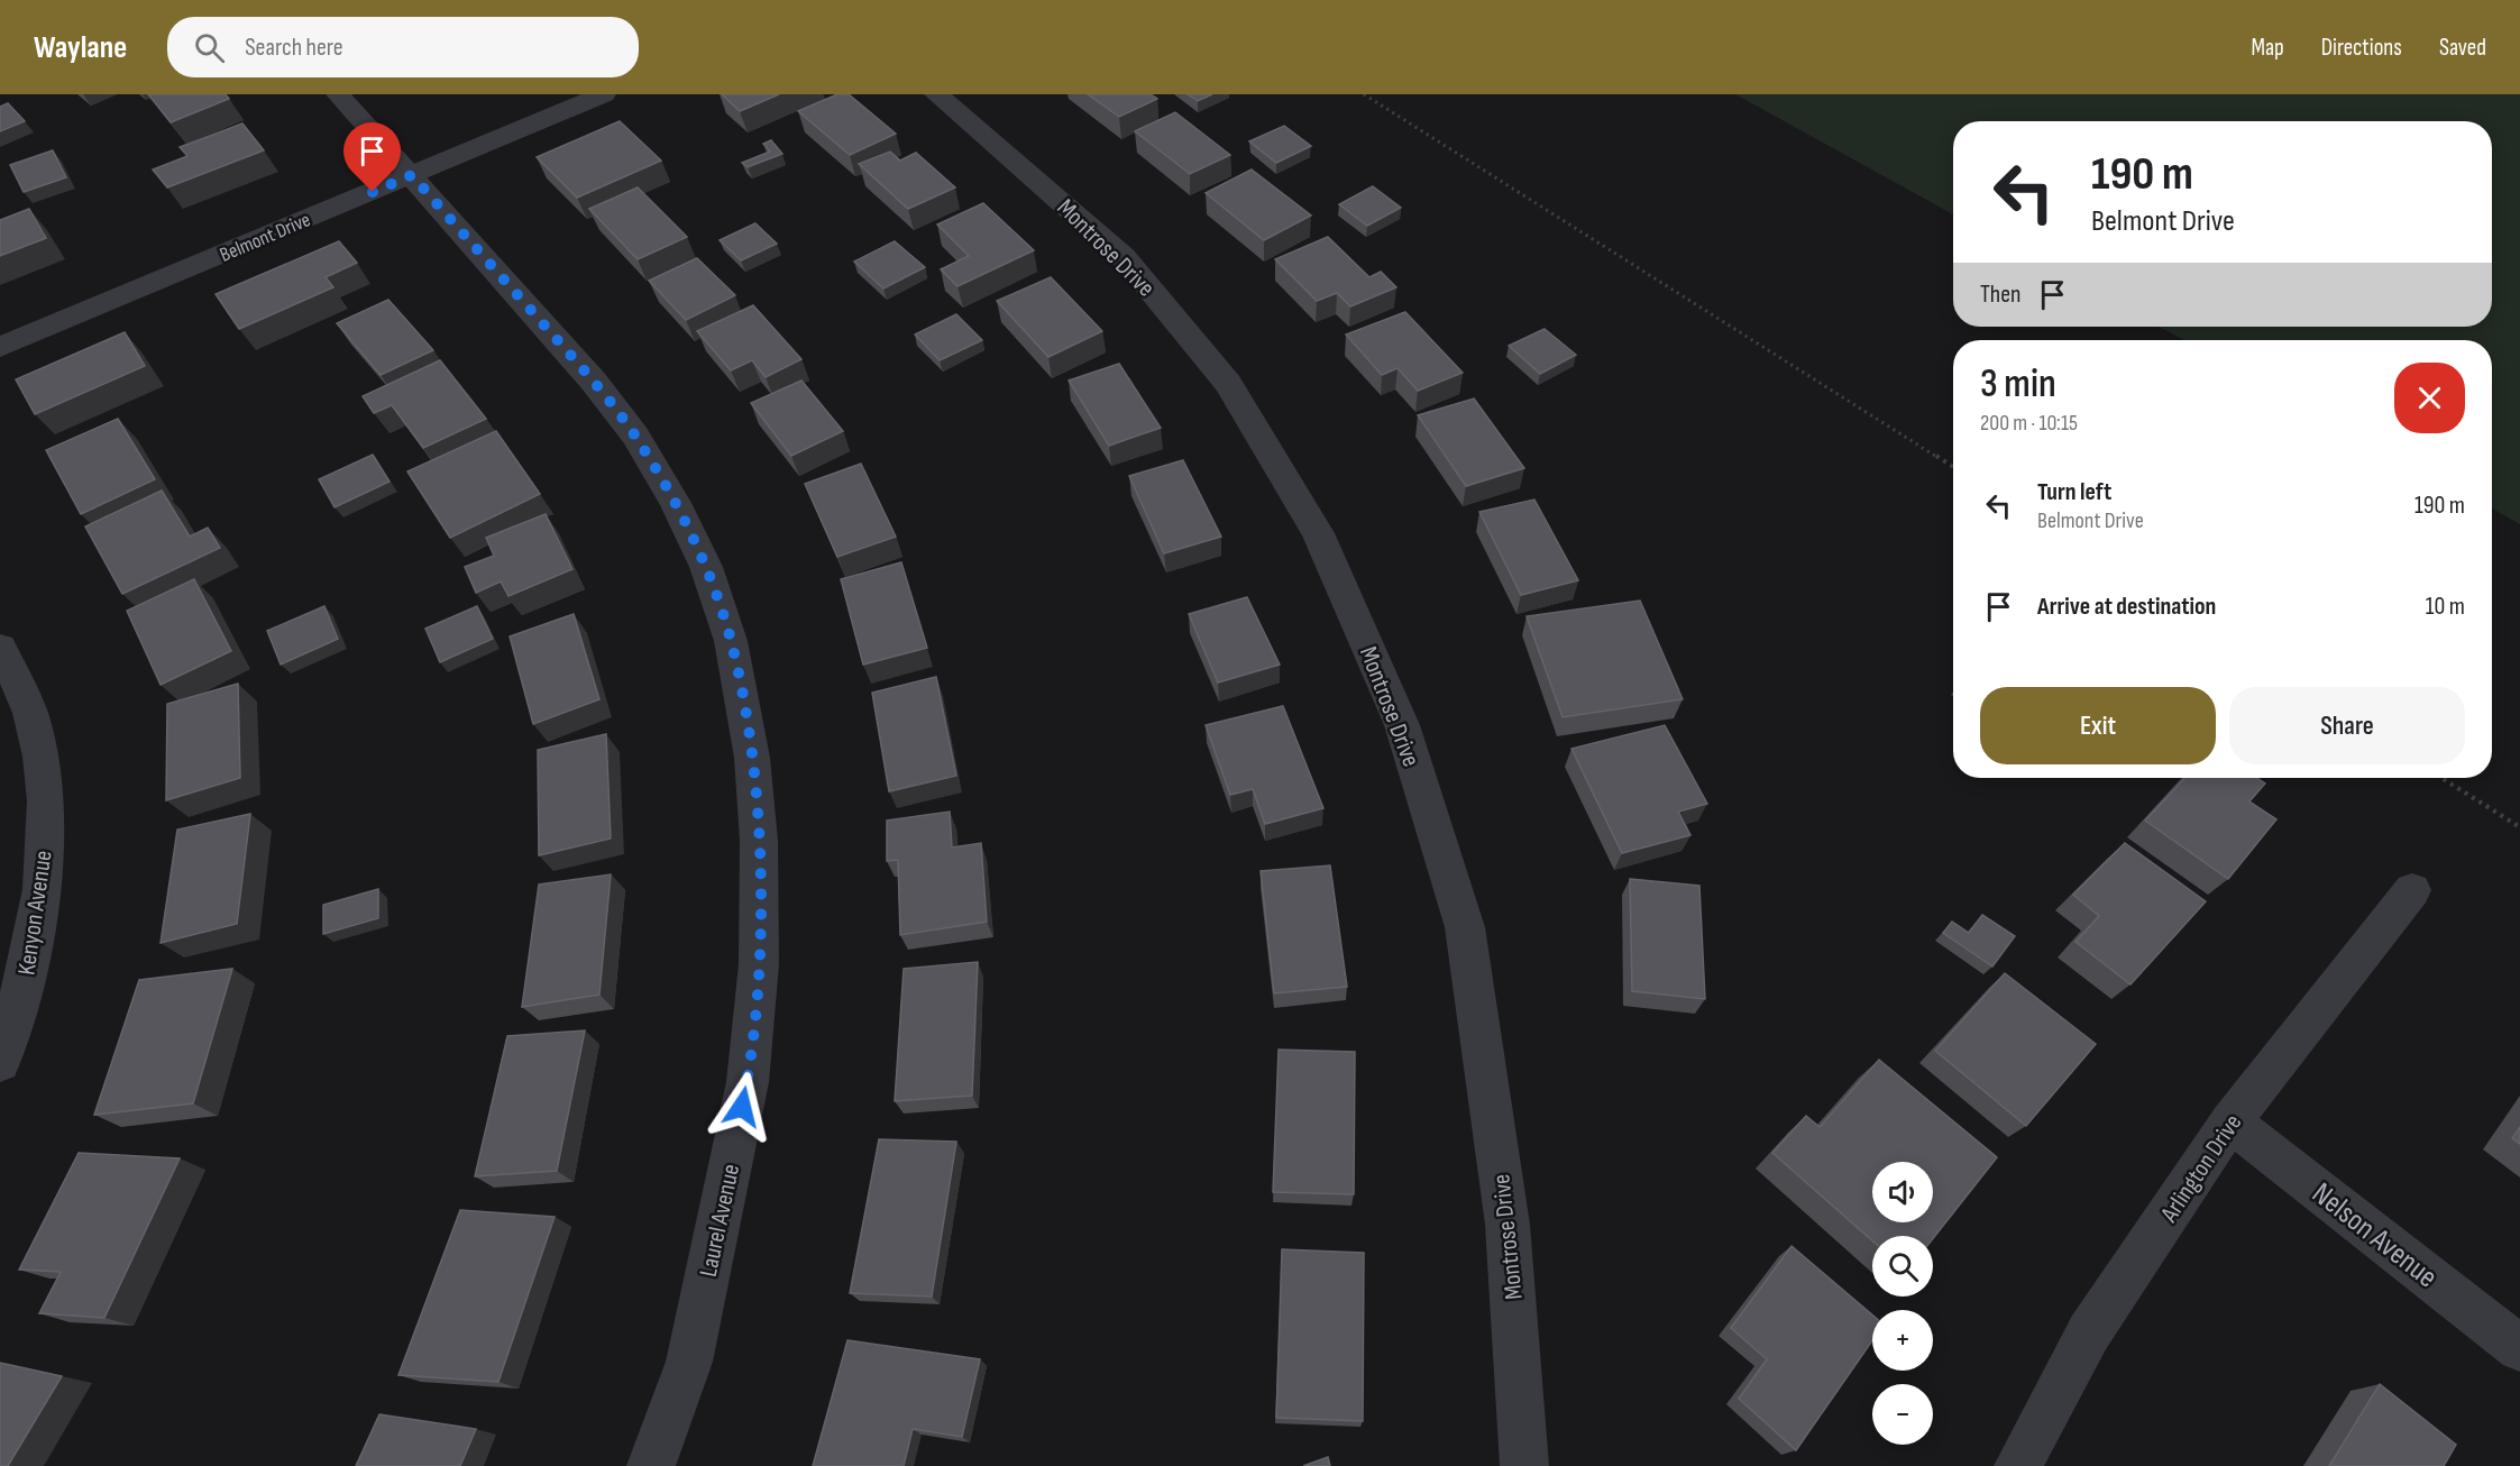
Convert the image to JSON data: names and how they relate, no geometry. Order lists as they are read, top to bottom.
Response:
{
  "streets": {
    "street": [
      "Belmont Drive",
      "Montrose Drive",
      "Kenyon Avenue",
      "Arlington Drive",
      "Laurel Avenue",
      "Nelson Avenue"
    ]
  },
  "crossings": [
    ["Belmont Drive", "Laurel Avenue"],
    ["Arlington Drive", "Nelson Avenue"]
  ],
  "page": {
    "header": "Waylane",
    "search": "Search here",
    "nav": ["Map", "Directions", "Saved"],
    "turn": ["190 m", "Belmont Drive"],
    "then": "Then",
    "heading": ["3 min", "200 m · 10:15"],
    "list": [
      {
        "name": "Turn left",
        "note": "Belmont Drive",
        "value": "190 m"
      },
      {
        "name": "Arrive at destination",
        "value": "10 m"
      }
    ],
    "buttons": ["Exit", "Share"],
    "map_buttons": ["+", "−"]
  }
}
